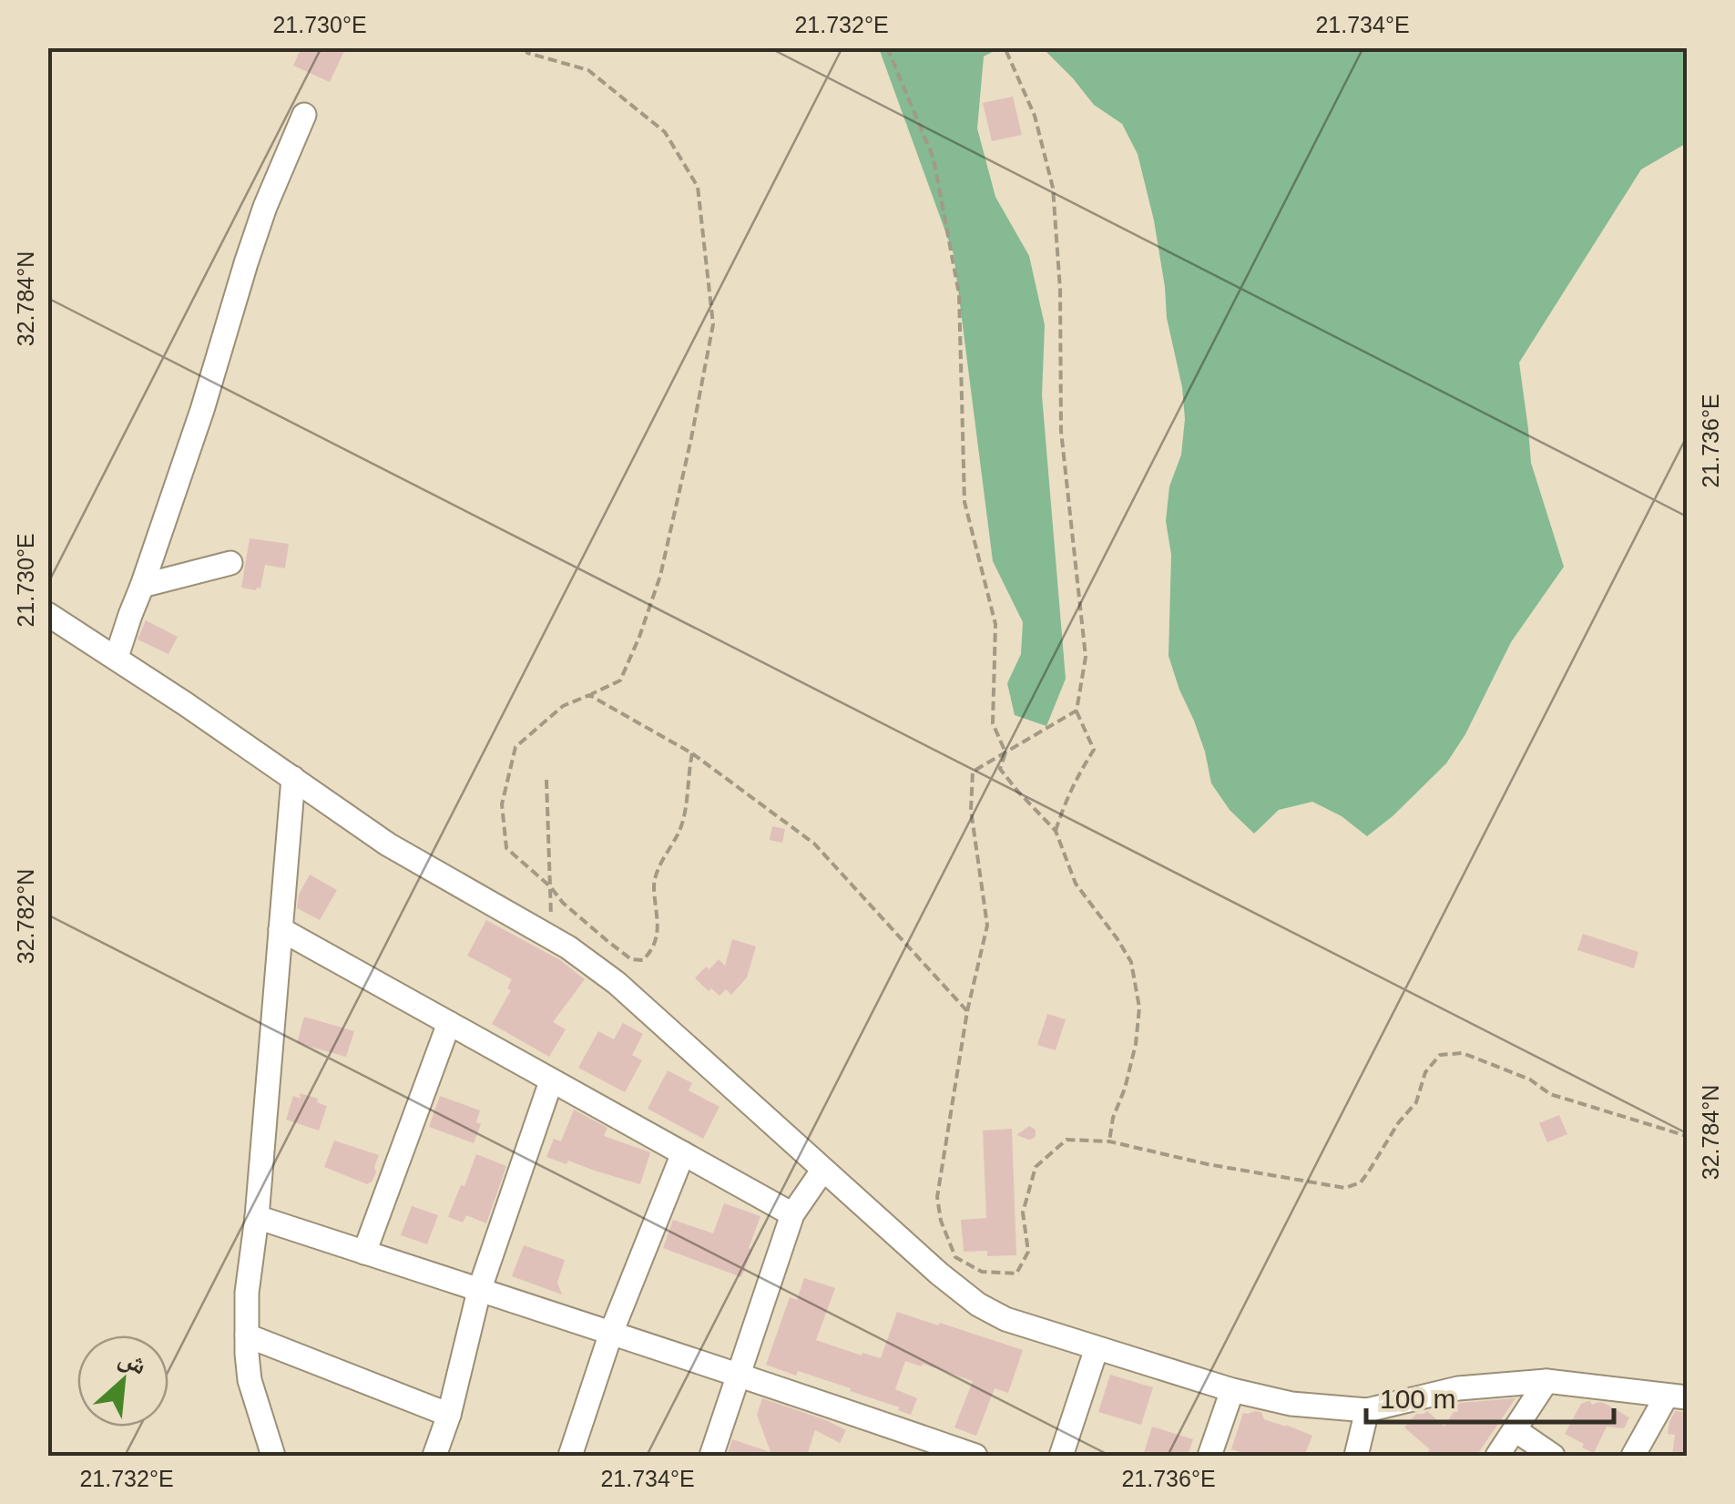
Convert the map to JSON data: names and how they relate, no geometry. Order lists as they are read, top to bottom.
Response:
{
  "scale_bar": "100 m",
  "north": "top right",
  "coordinates": [
    "21.730°E",
    "21.732°E",
    "21.734°E",
    "32.784°N",
    "21.736°E",
    "32.782°N"
  ]
}
